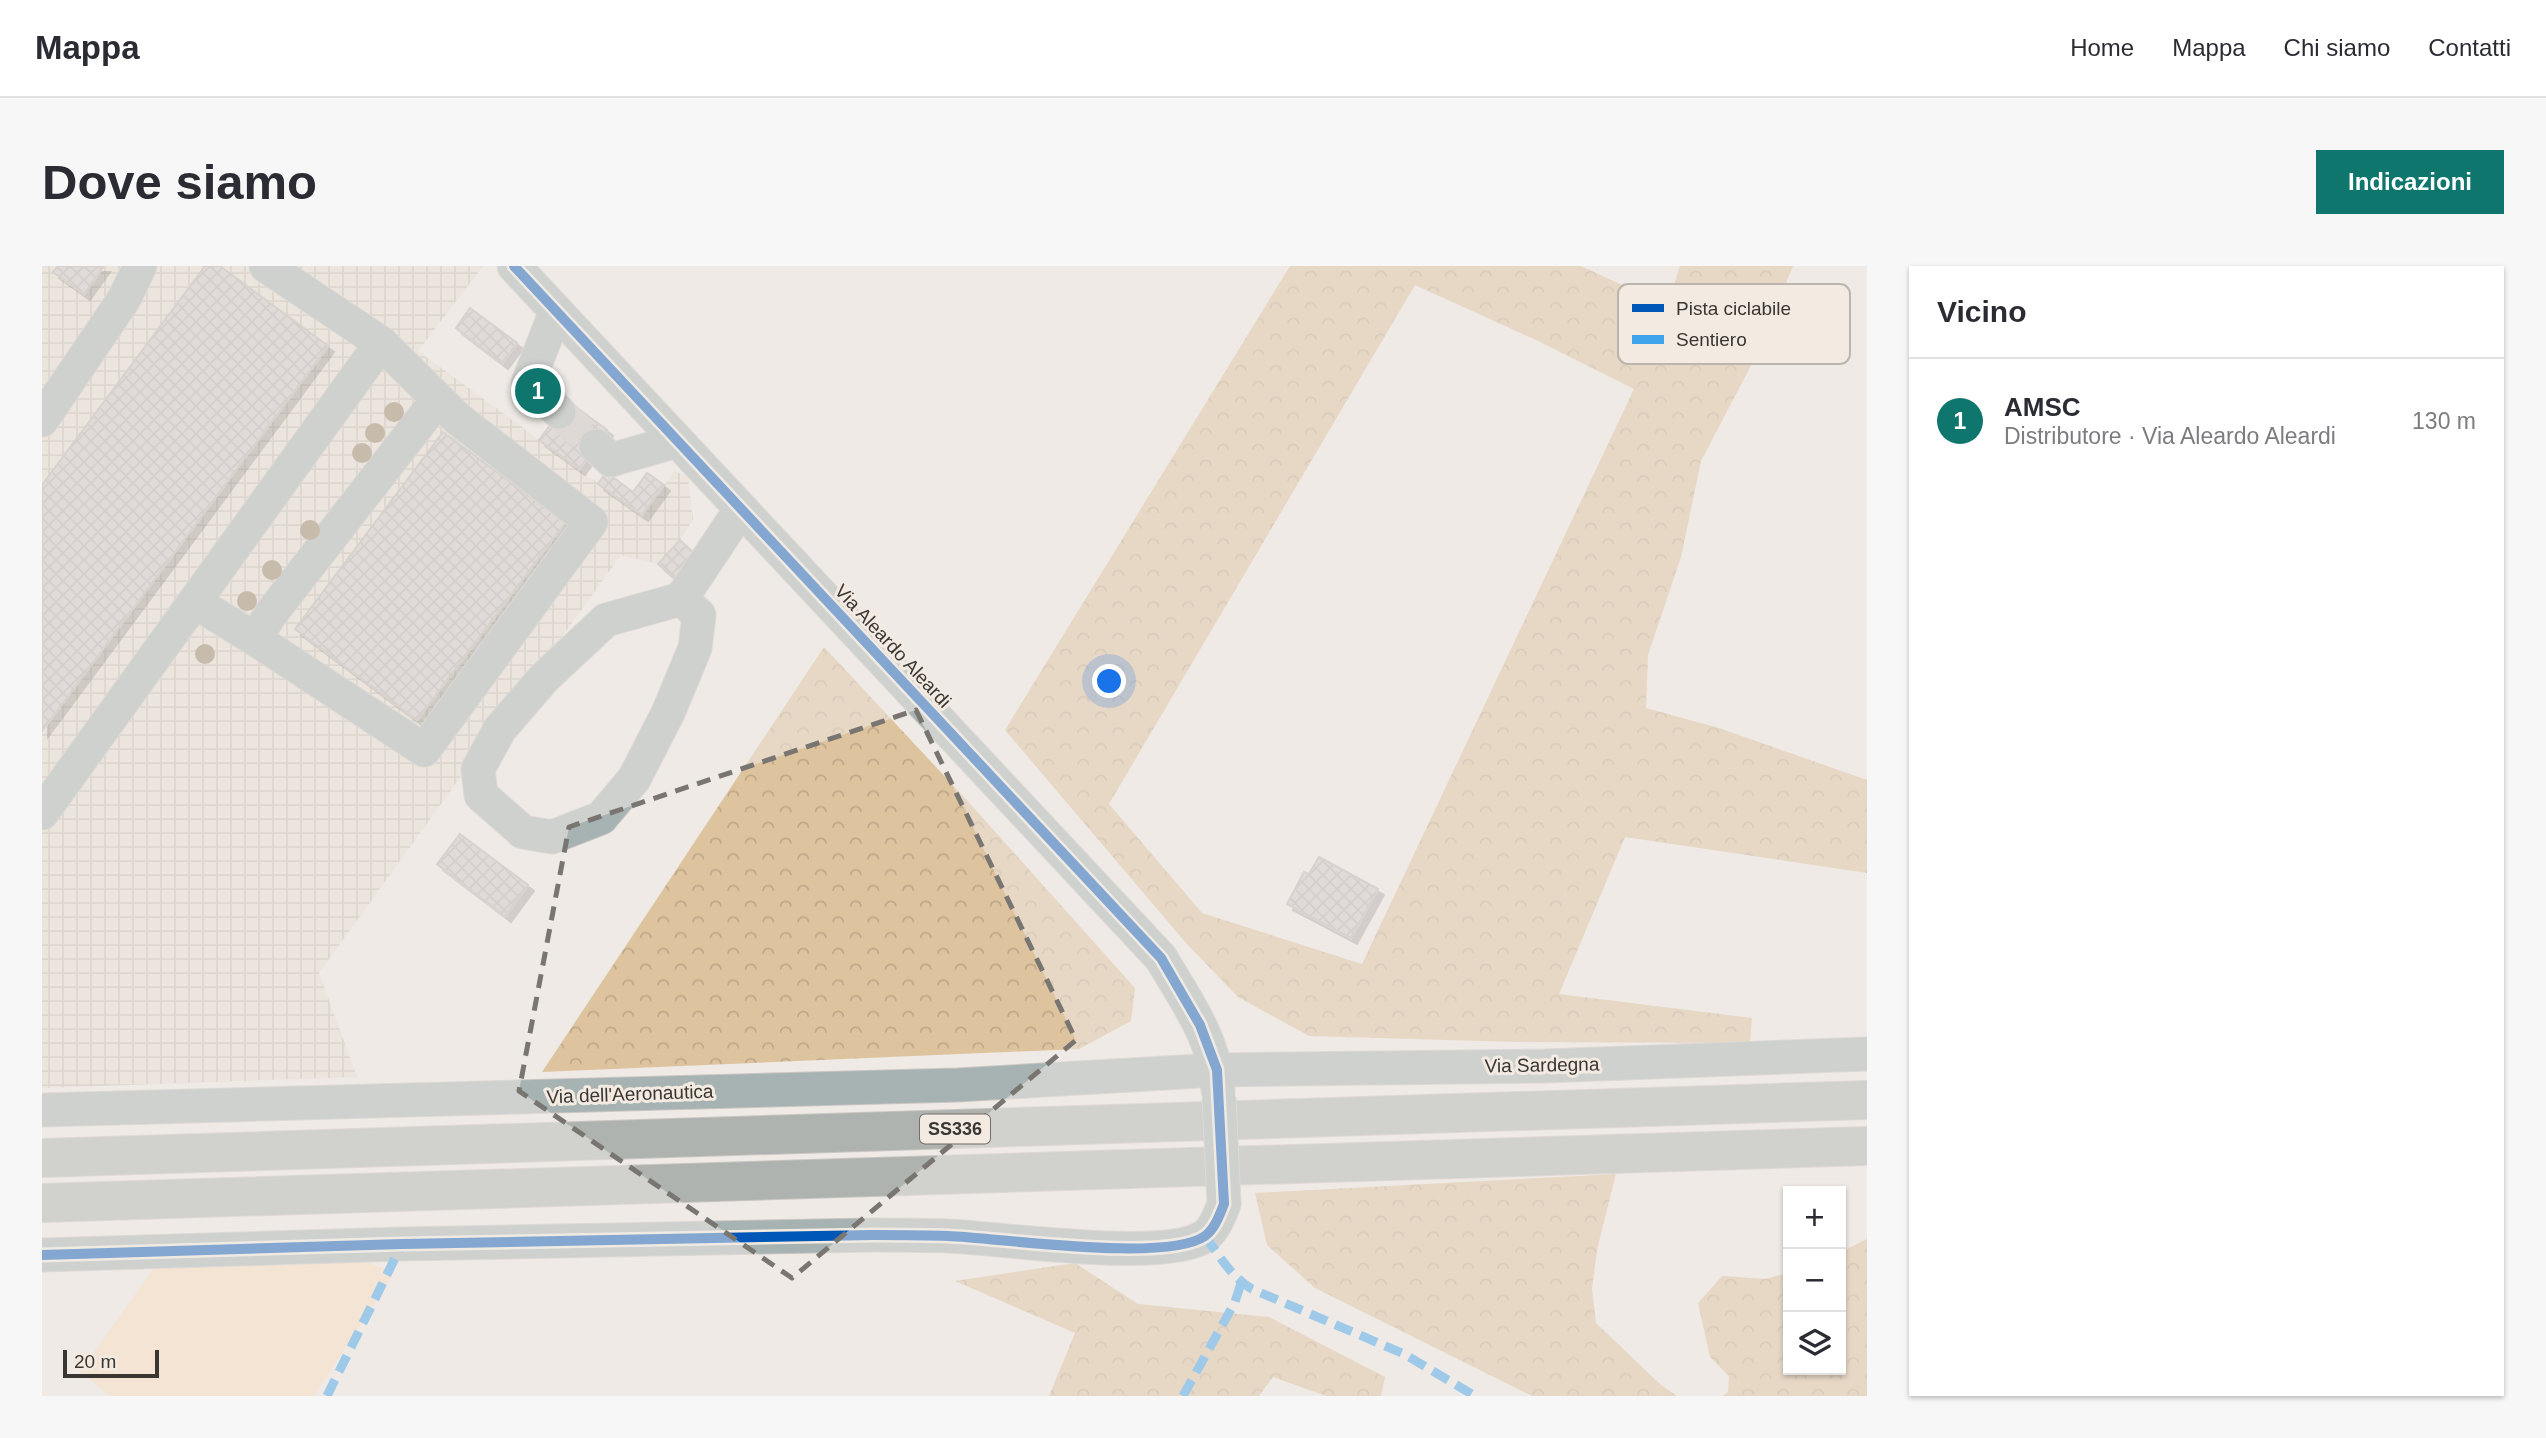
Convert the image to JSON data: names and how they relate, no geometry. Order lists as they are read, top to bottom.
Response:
{
  "streets": {
    "highway": ["SS336"],
    "street": ["Via Aleardo Aleardi", "Via Sardegna", "Via dell'Aeronautica"]
  },
  "crossings": [
    ["Via Aleardo Aleardi", "Via Sardegna"],
    ["Via Aleardo Aleardi", "Via dell'Aeronautica"],
    ["Via Sardegna", "Via dell'Aeronautica"]
  ],
  "legend": ["Pista ciclabile", "Sentiero"],
  "scale_bar": "20 m",
  "page": {
    "header": "Mappa",
    "nav": [
      "Home",
      "Mappa",
      "Chi siamo",
      "Contatti"
    ],
    "buttons": "Indicazioni",
    "title": "Dove siamo",
    "heading": "Vicino",
    "list": [
      {
        "mark": "1",
        "name": "AMSC",
        "note": "Distributore · Via Aleardo Aleardi",
        "value": "130 m"
      }
    ],
    "pins": "1",
    "map_buttons": ["+", "−"],
    "scale": "20 m"
  }
}
